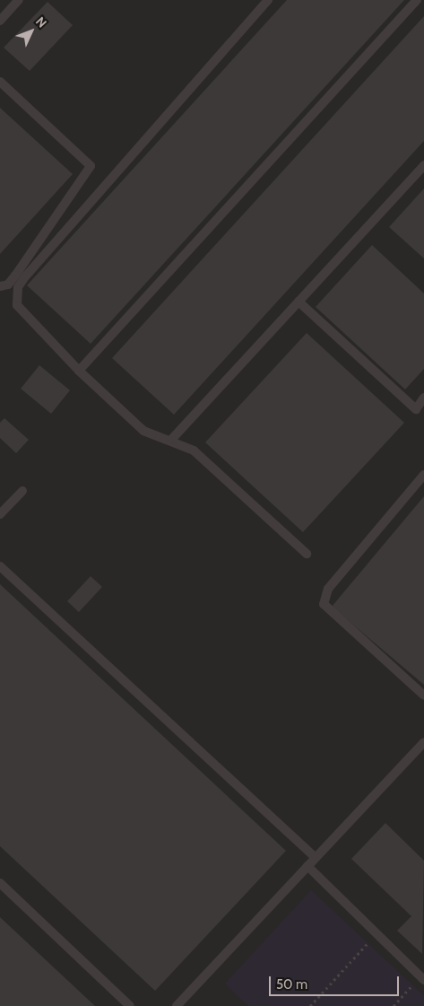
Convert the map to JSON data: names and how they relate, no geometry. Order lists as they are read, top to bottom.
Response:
{
  "scale_bar": "50 m",
  "north": "top right"
}
